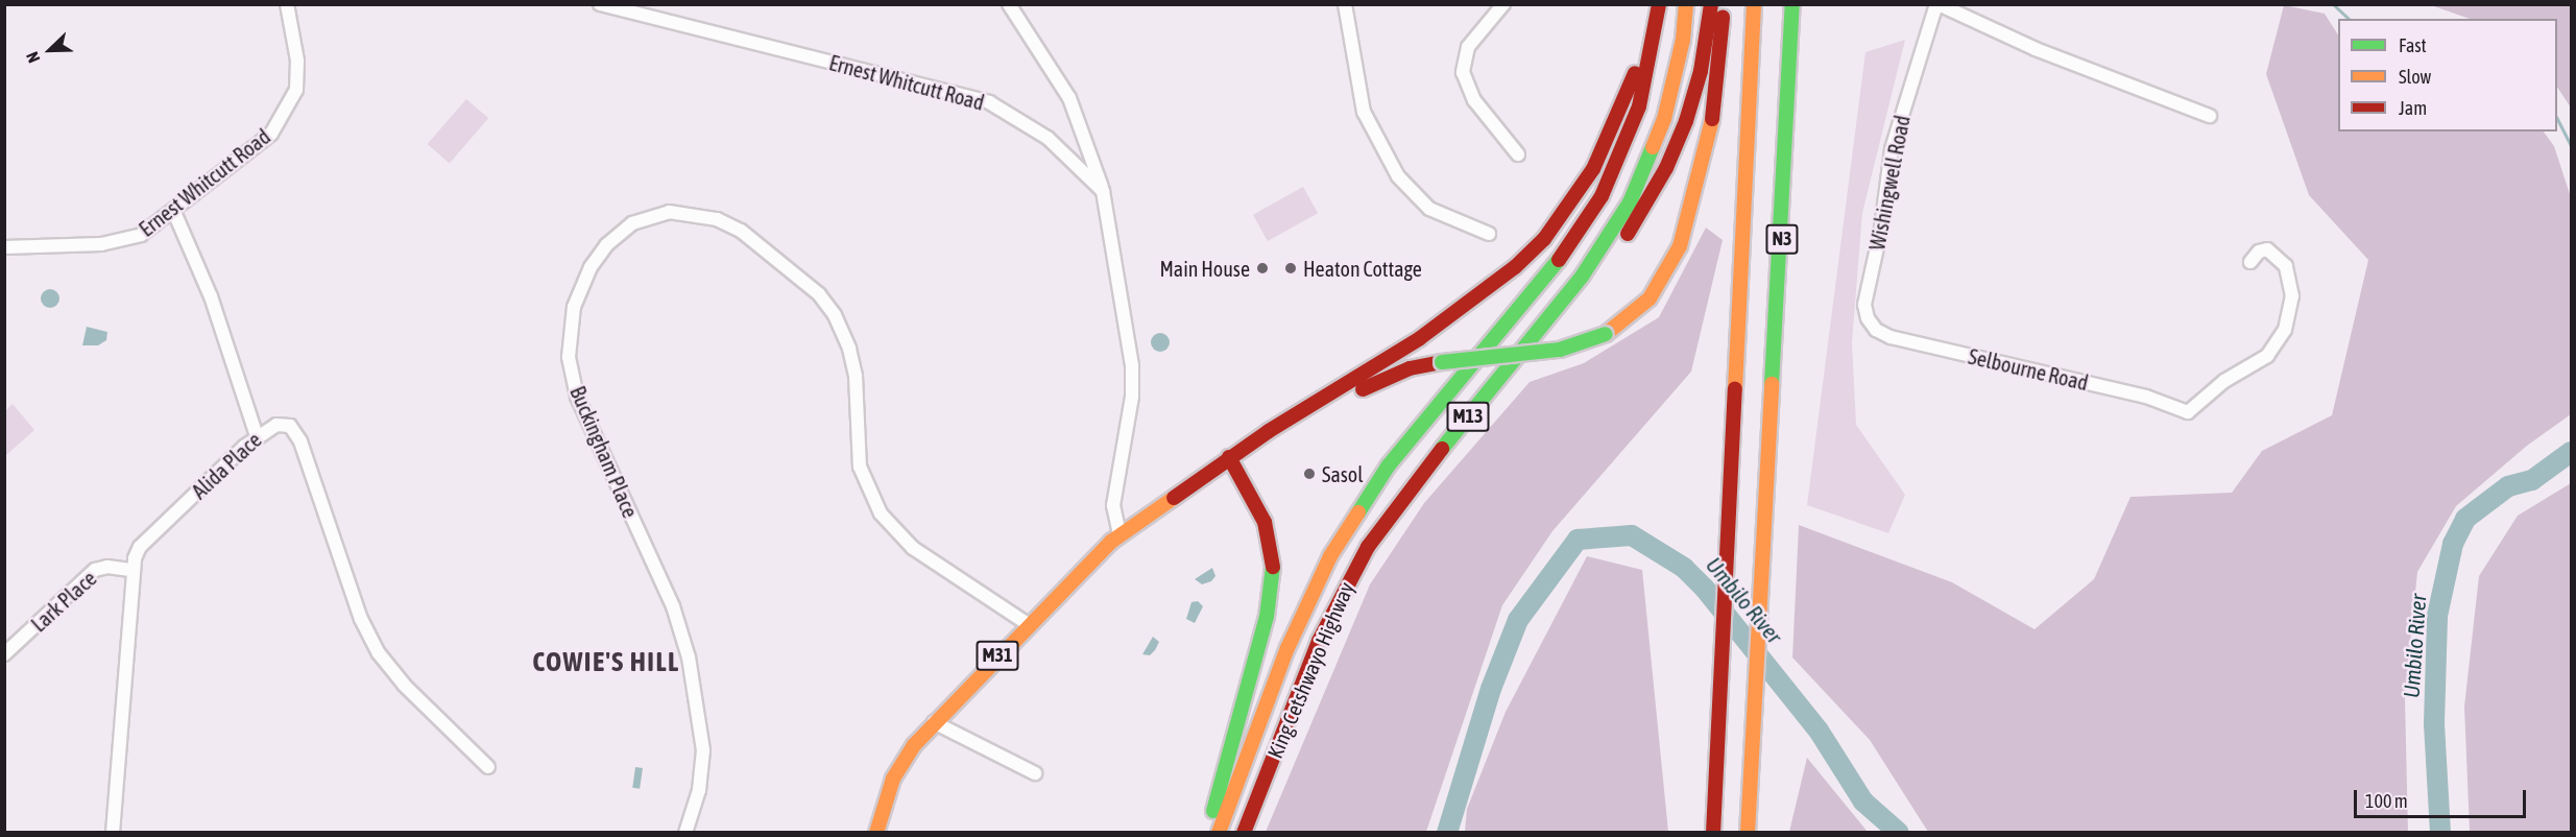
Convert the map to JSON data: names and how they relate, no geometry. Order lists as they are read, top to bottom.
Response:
{
  "streets": {
    "main road": [
      "N3",
      "M13",
      "M31",
      "King Cetshwayo Highway"
    ],
    "street": [
      "Ernest Whitcutt Road",
      "Wishingwell Road",
      "Selbourne Road",
      "Buckingham Place",
      "Alida Place",
      "Lark Place"
    ]
  },
  "crossings": [
    ["Wishingwell Road", "Selbourne Road"],
    ["Buckingham Place", "M31"],
    ["Alida Place", "Lark Place"]
  ],
  "districts": ["COWIE'S HILL"],
  "water": ["Umbilo River"],
  "places": ["Main House", "Heaton Cottage", "Sasol"],
  "legend": ["Fast", "Slow", "Jam"],
  "scale_bar": "100 m",
  "north": "bottom left"
}
